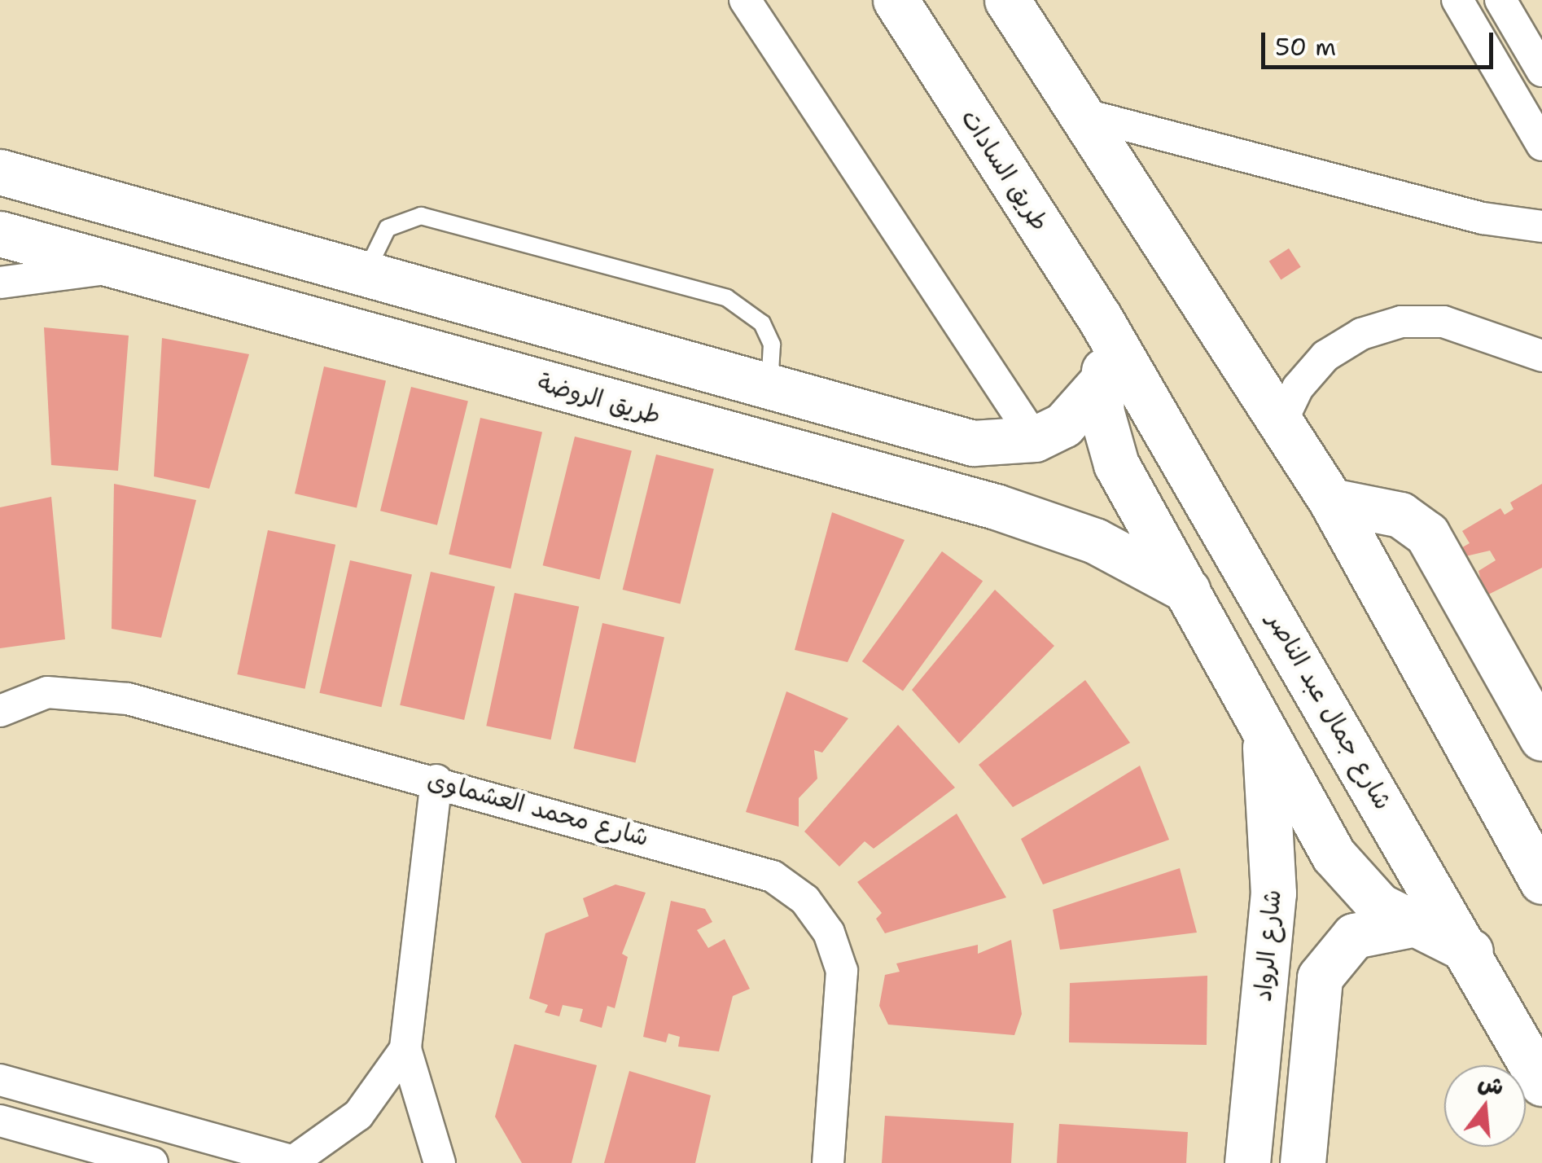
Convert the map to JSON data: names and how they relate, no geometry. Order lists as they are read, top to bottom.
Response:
{
  "streets": {
    "street": [
      "طريق السادات",
      "طريق الروضة",
      "شارع جمال عبد الناصر",
      "شارع محمد العشماوى",
      "شارع الرواد"
    ]
  },
  "crossings": [
    ["طريق السادات", "شارع جمال عبد الناصر"]
  ],
  "scale_bar": "50 m",
  "north": "top"
}
